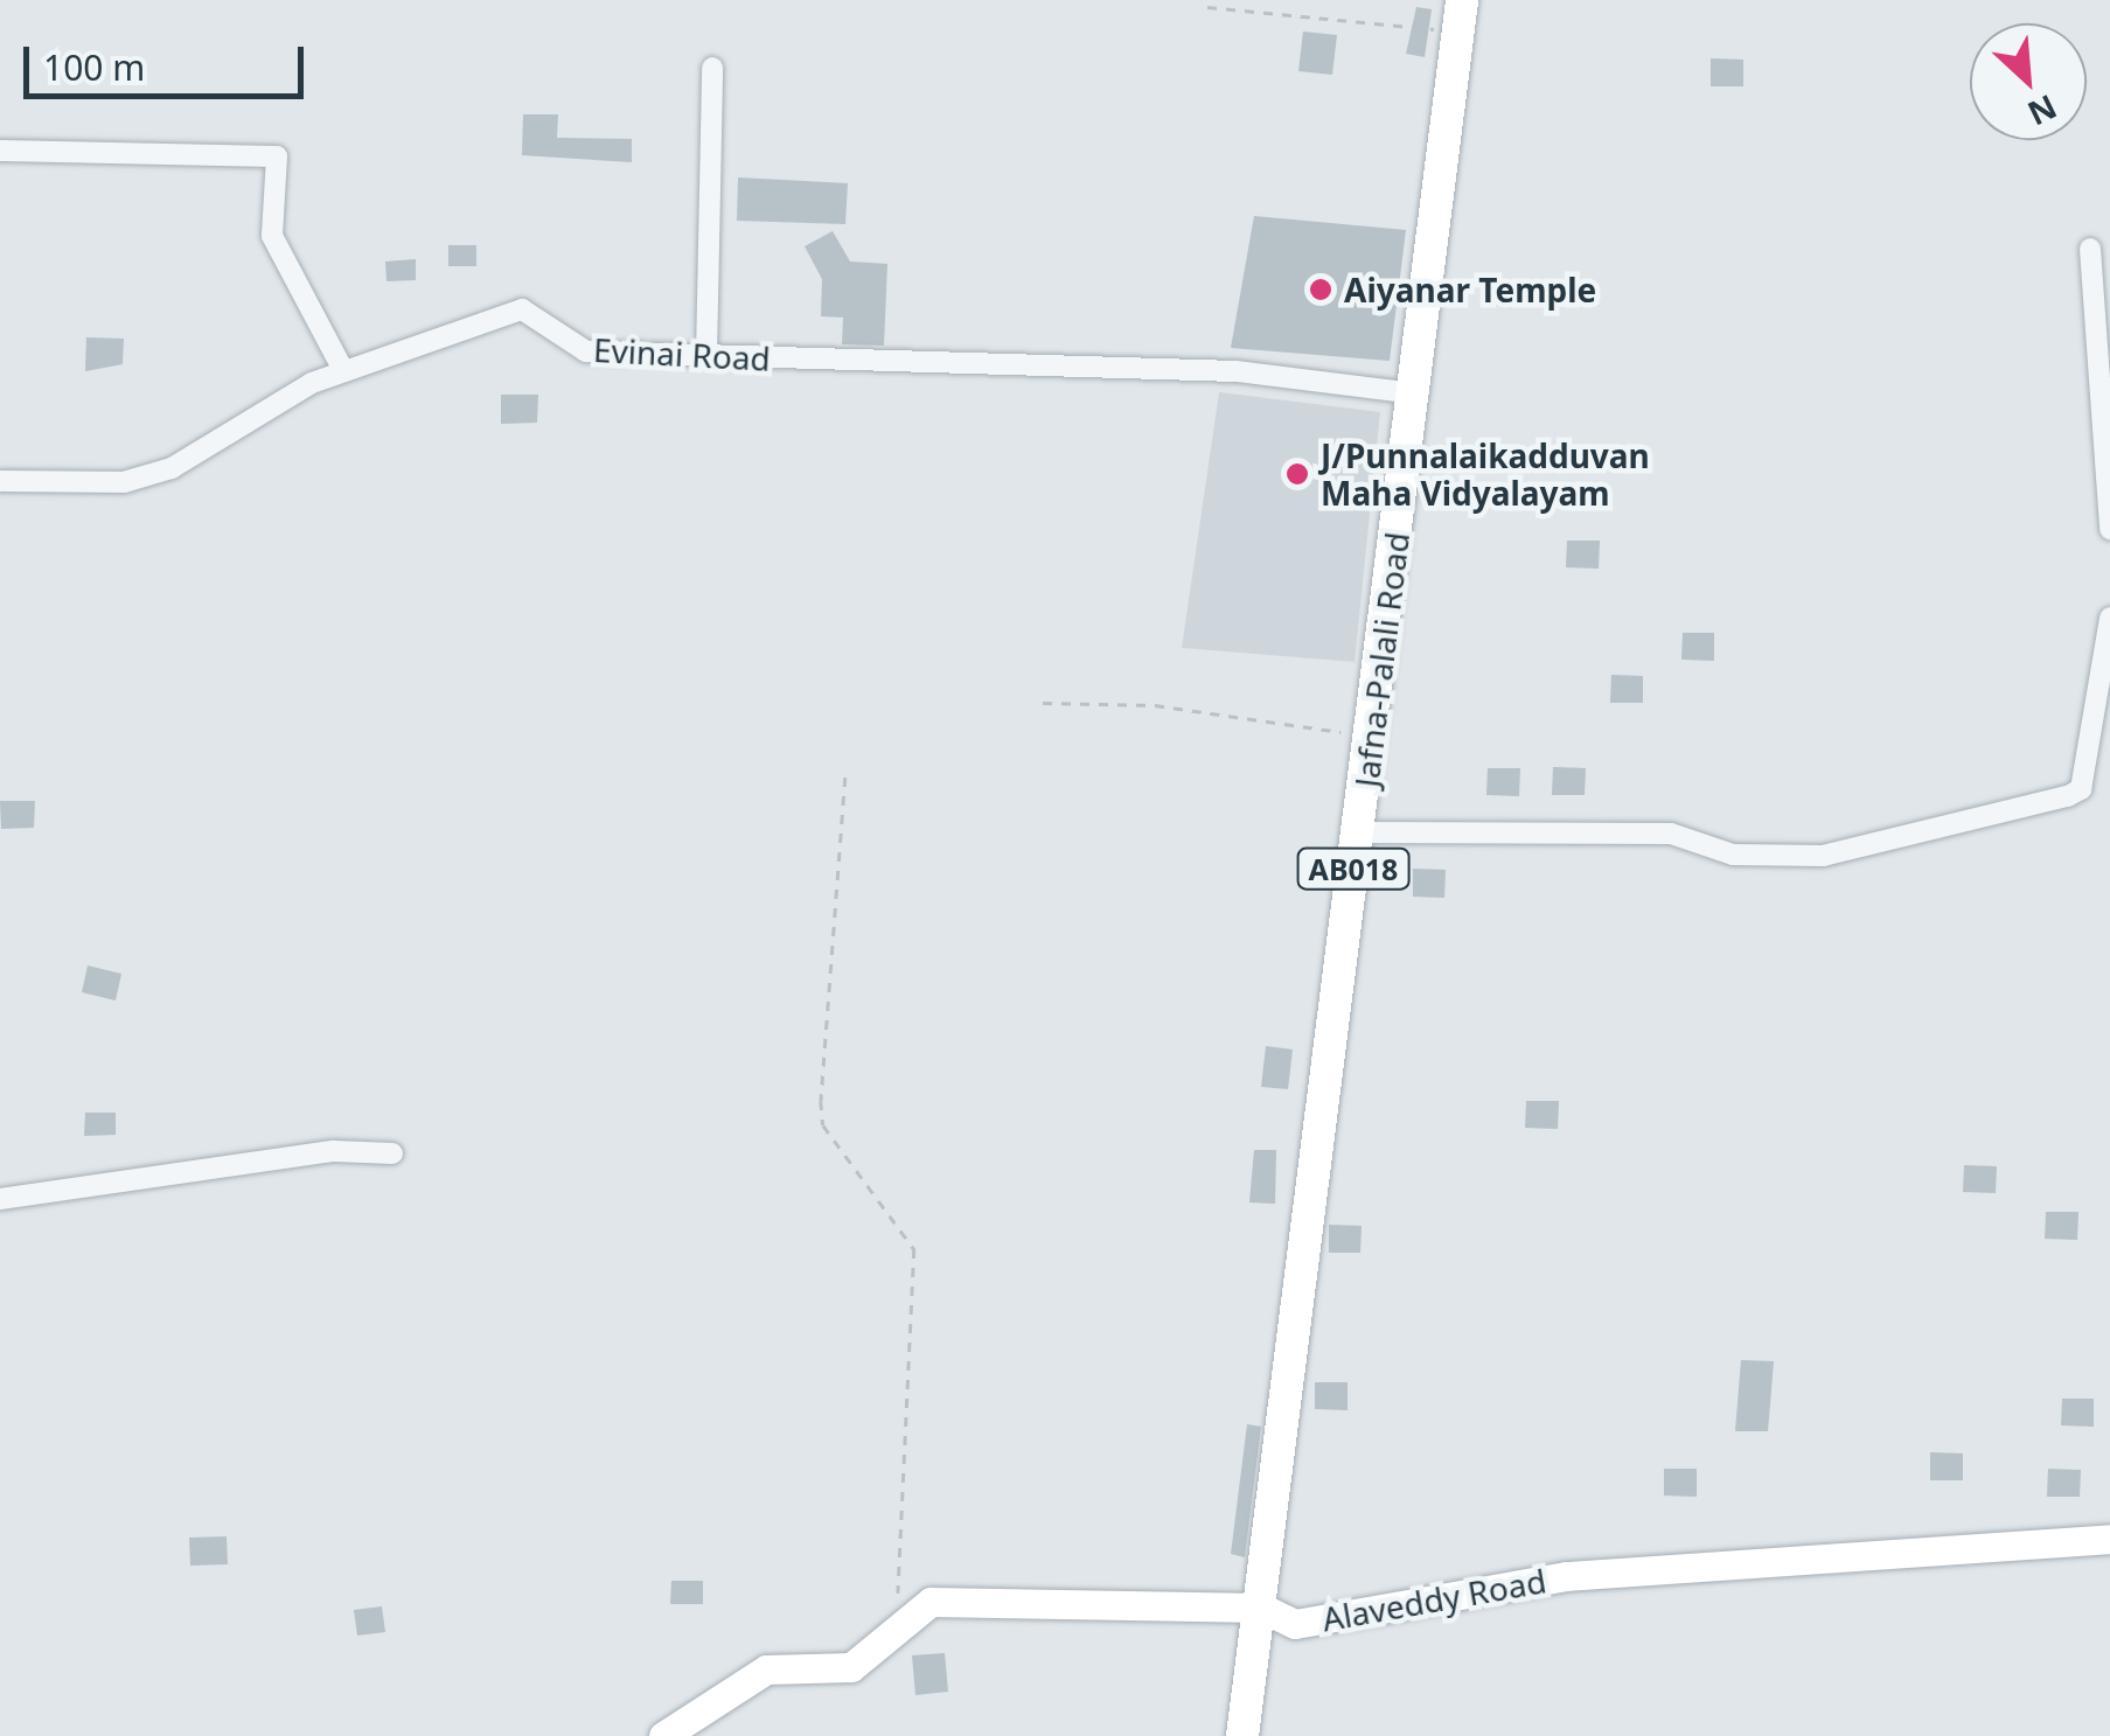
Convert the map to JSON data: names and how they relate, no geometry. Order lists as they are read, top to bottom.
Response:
{
  "streets": {
    "main road": ["Jafna-Palali Road", "AB018"],
    "street": ["Evinai Road", "Alaveddy Road"]
  },
  "crossings": [
    ["Evinai Road", "Jafna-Palali Road"],
    ["Jafna-Palali Road", "Alaveddy Road"]
  ],
  "places": ["Aiyanar Temple", "J/Punnalaikadduvan Maha Vidyalayam"],
  "scale_bar": "100 m",
  "north": "bottom right"
}
